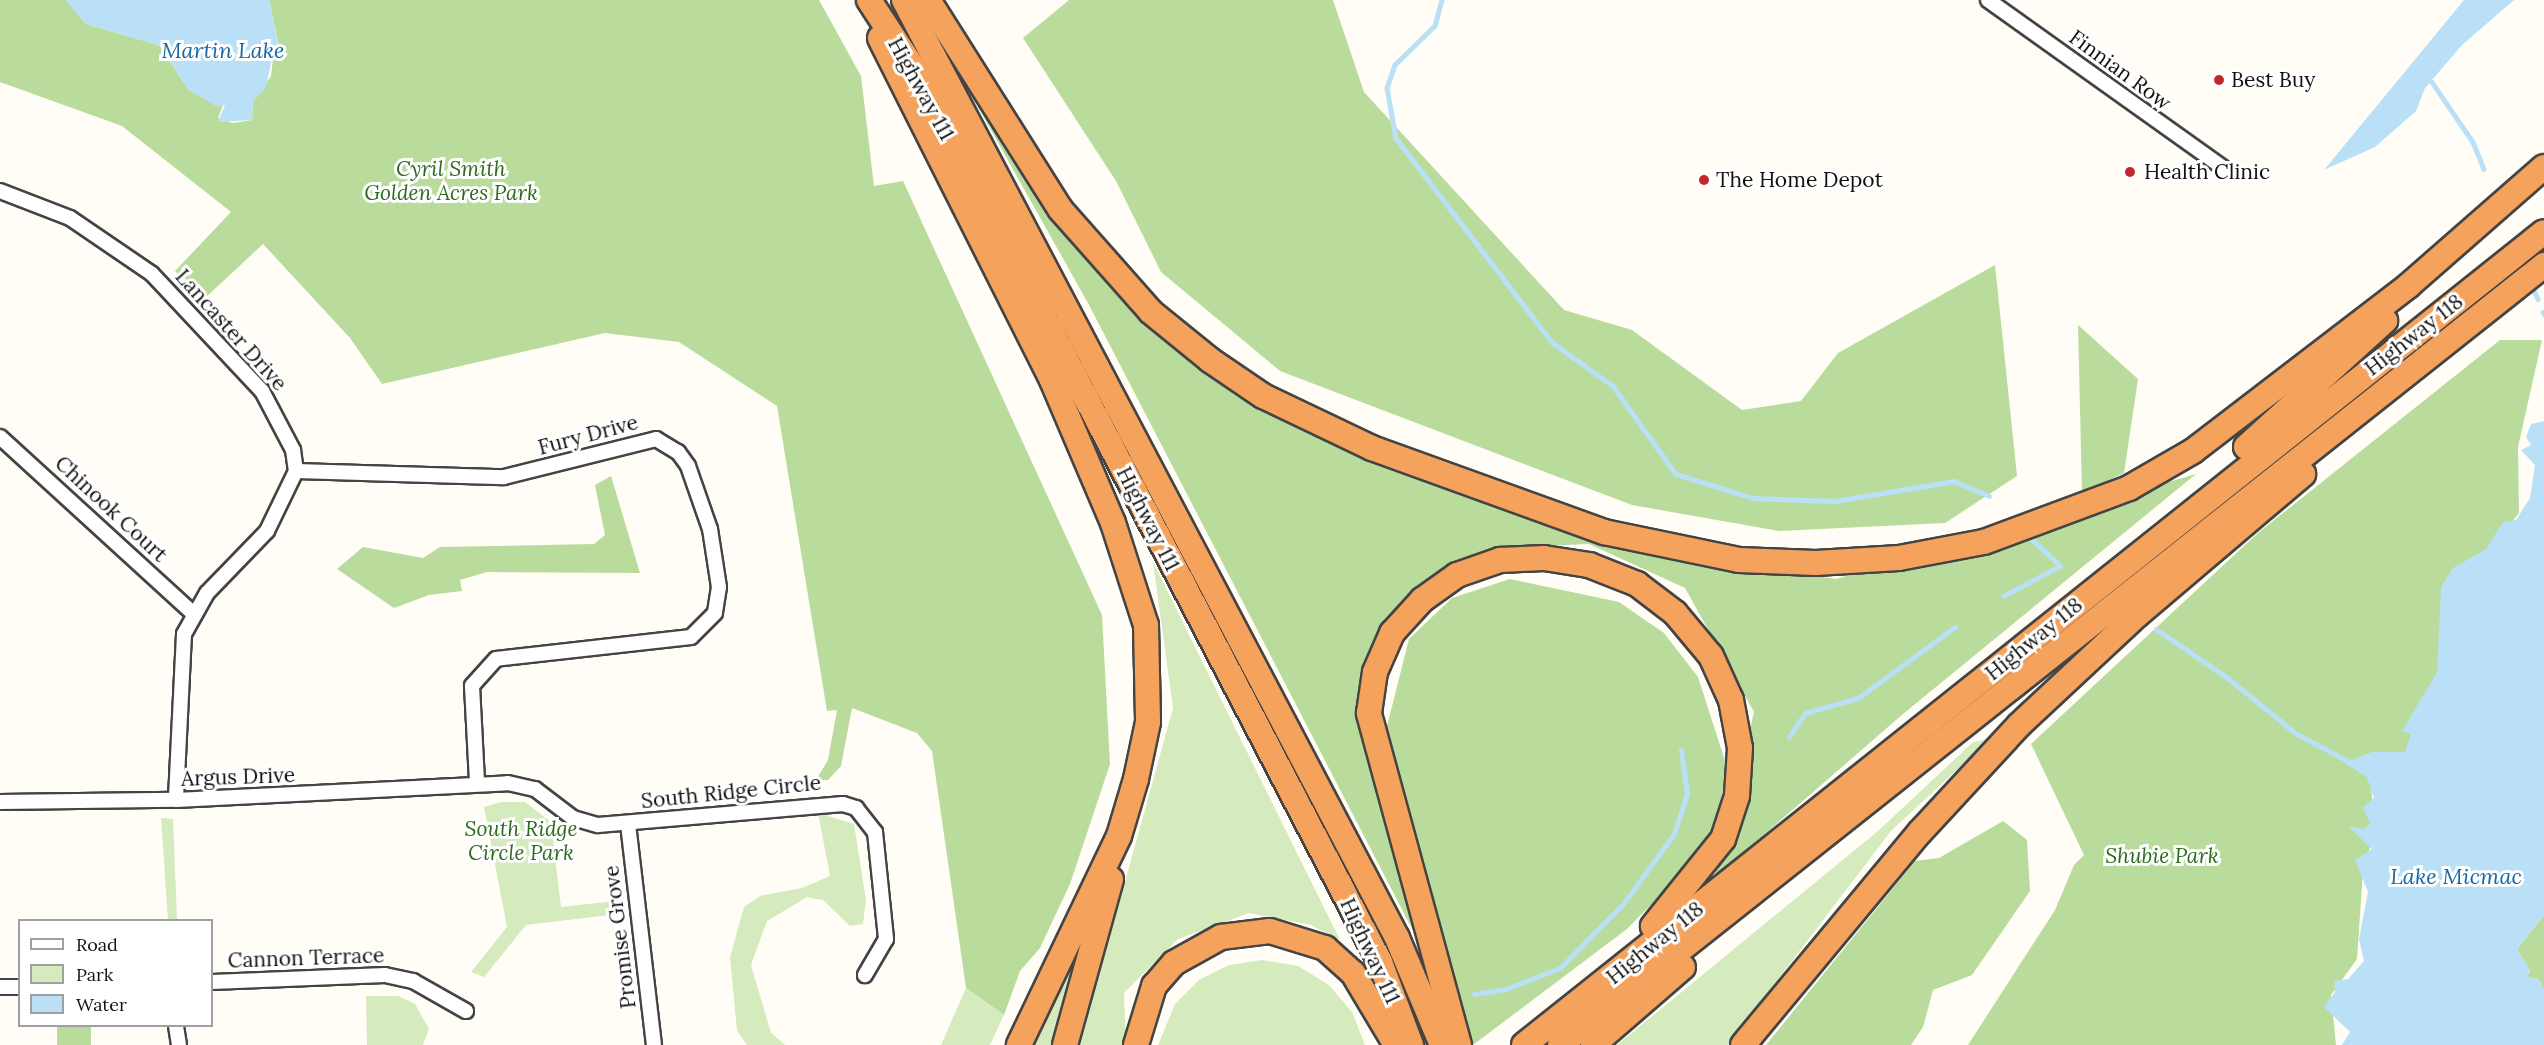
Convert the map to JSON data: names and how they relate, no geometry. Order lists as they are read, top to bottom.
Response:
{
  "streets": {
    "highway": ["Highway 111", "Highway 118"],
    "street": [
      "Finnian Row",
      "Lancaster Drive",
      "Fury Drive",
      "Chinook Court",
      "Argus Drive",
      "South Ridge Circle",
      "Promise Grove",
      "Cannon Terrace"
    ]
  },
  "crossings": [
    ["Lancaster Drive", "Fury Drive"],
    ["Fury Drive", "Argus Drive"],
    ["Fury Drive", "South Ridge Circle"],
    ["Argus Drive", "South Ridge Circle"],
    ["South Ridge Circle", "Promise Grove"]
  ],
  "water": ["Martin Lake", "Lake Micmac"],
  "parks": ["Cyril Smith Golden Acres Park", "South Ridge Circle Park", "Shubie Park"],
  "places": ["Best Buy", "Health Clinic", "The Home Depot"],
  "legend": ["Road", "Park", "Water"]
}
